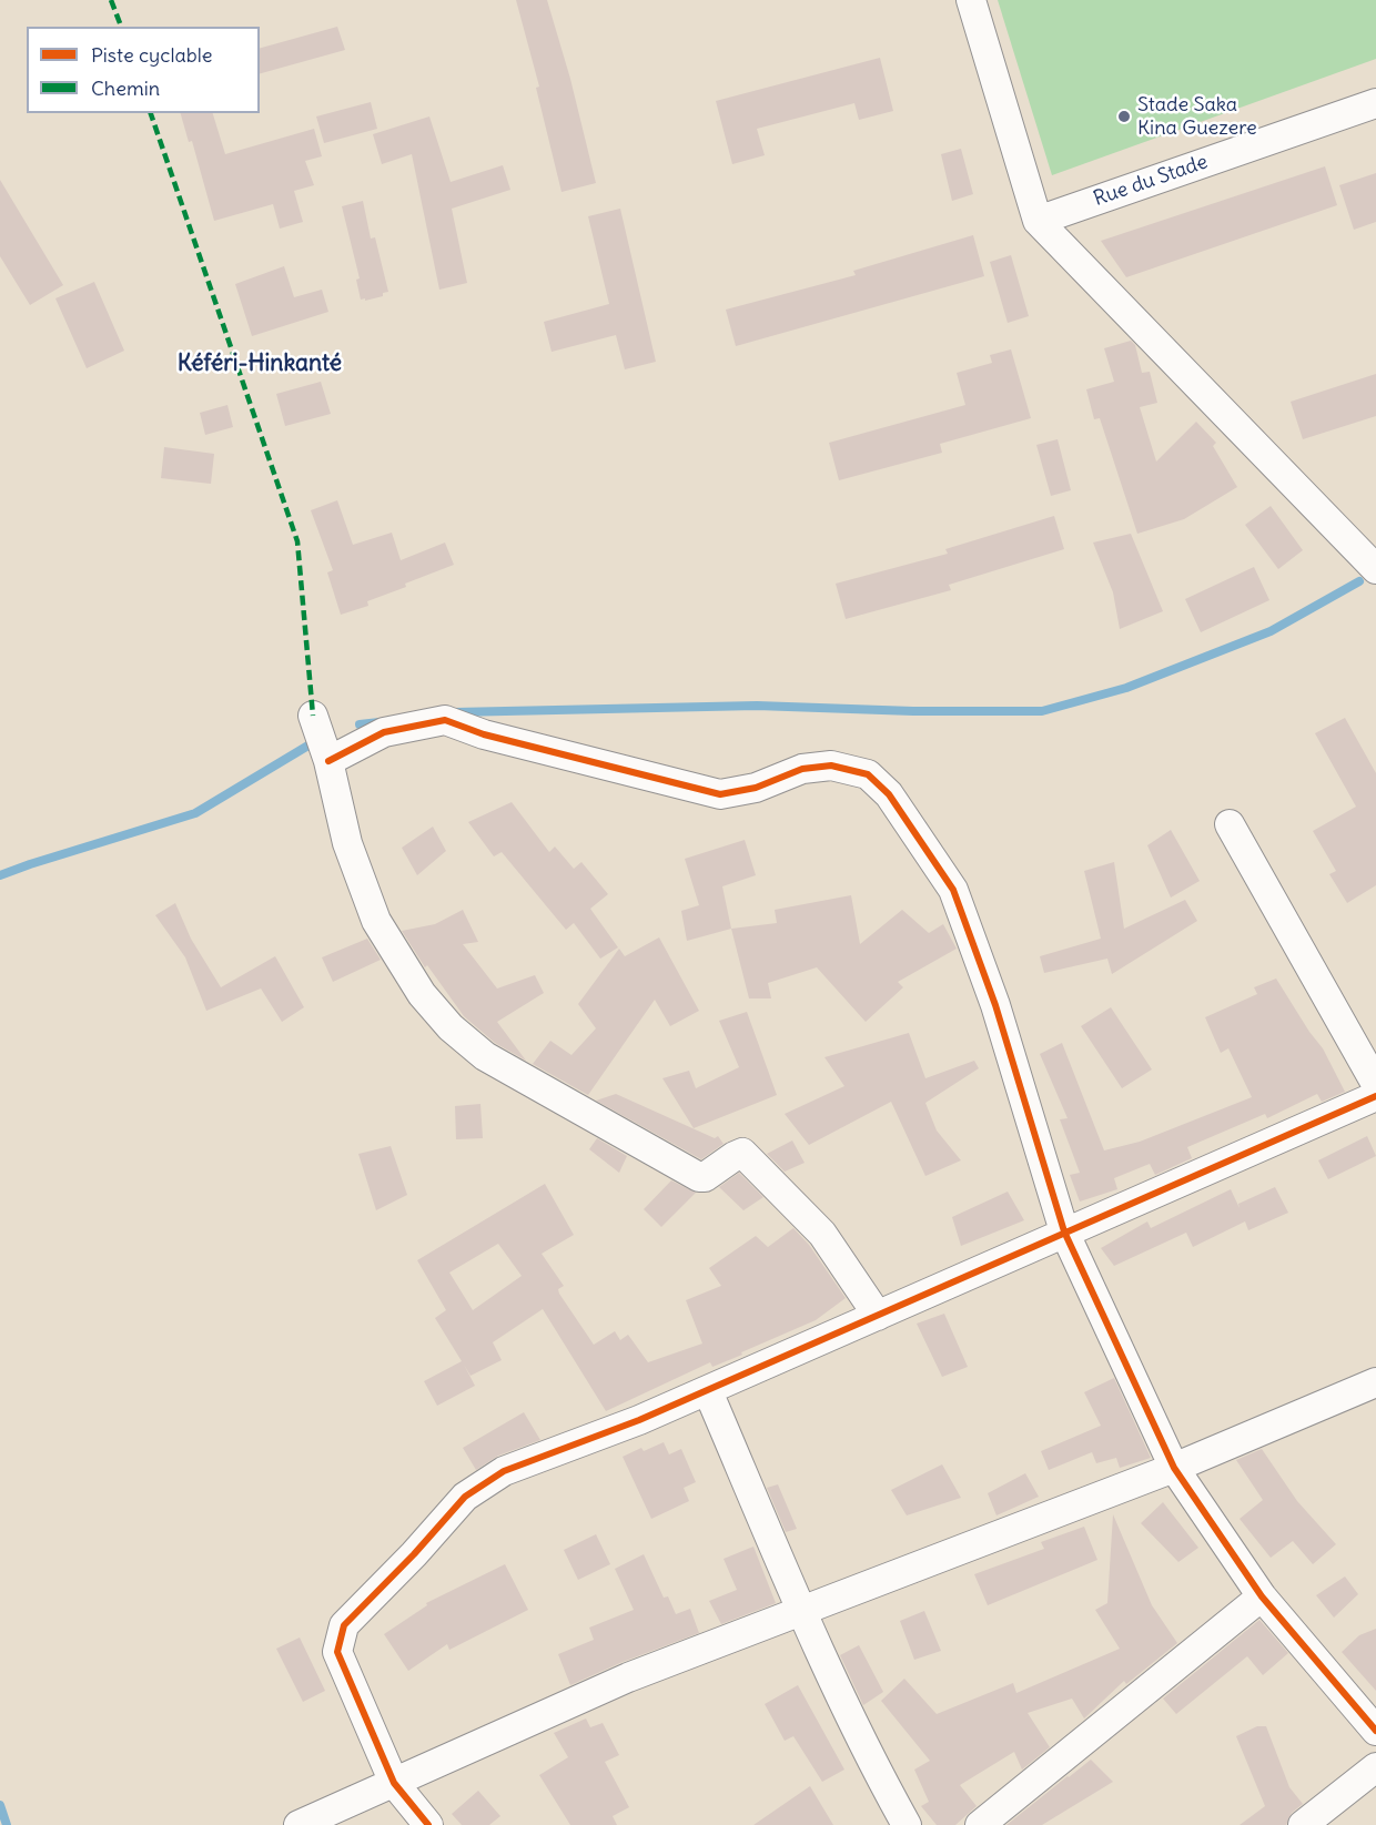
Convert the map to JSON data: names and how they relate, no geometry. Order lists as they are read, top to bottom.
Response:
{
  "streets": {
    "street": ["Rue du Stade"]
  },
  "districts": ["Kéféri-Hinkanté"],
  "places": ["Stade Saka Kina Guezere"],
  "legend": ["Piste cyclable", "Chemin"]
}
